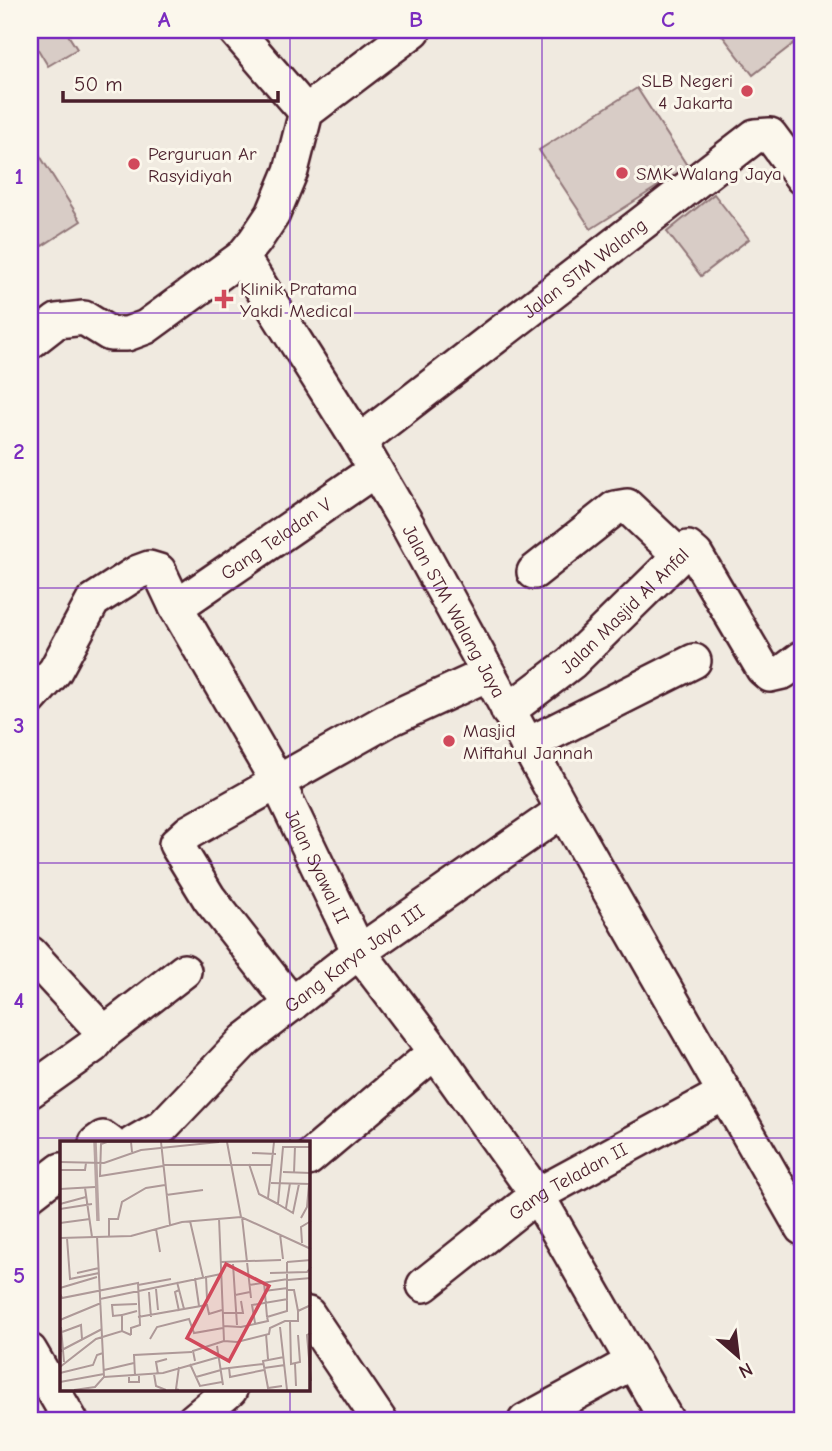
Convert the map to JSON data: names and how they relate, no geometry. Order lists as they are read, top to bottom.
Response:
{
  "streets": {
    "street": [
      "Jalan STM Walang",
      "Gang Teladan V",
      "Jalan STM Walang Jaya",
      "Jalan Masjid Al Anfal",
      "Jalan Syawal II",
      "Gang Karya Jaya III",
      "Gang Teladan II"
    ]
  },
  "crossings": [
    ["Jalan STM Walang", "Gang Teladan V"],
    ["Jalan STM Walang", "Jalan STM Walang Jaya"],
    ["Gang Teladan V", "Jalan STM Walang Jaya"],
    ["Gang Teladan V", "Jalan Syawal II"],
    ["Jalan STM Walang Jaya", "Jalan Masjid Al Anfal"],
    ["Jalan STM Walang Jaya", "Gang Karya Jaya III"],
    ["Jalan STM Walang Jaya", "Gang Teladan II"],
    ["Jalan Syawal II", "Gang Karya Jaya III"],
    ["Jalan Syawal II", "Gang Teladan II"]
  ],
  "places": {
    "other": [
      "SLB Negeri 4 Jakarta",
      "Perguruan Ar Rasyidiyah",
      "SMK Walang Jaya",
      "Masjid Miftahul Jannah"
    ],
    "health": ["Klinik Pratama Yakdi Medical"]
  },
  "scale_bar": "50 m",
  "north": "bottom right",
  "grid": {
    "columns": ["A", "B", "C"],
    "rows": [
      "1",
      "2",
      "3",
      "4",
      "5"
    ]
  }
}
